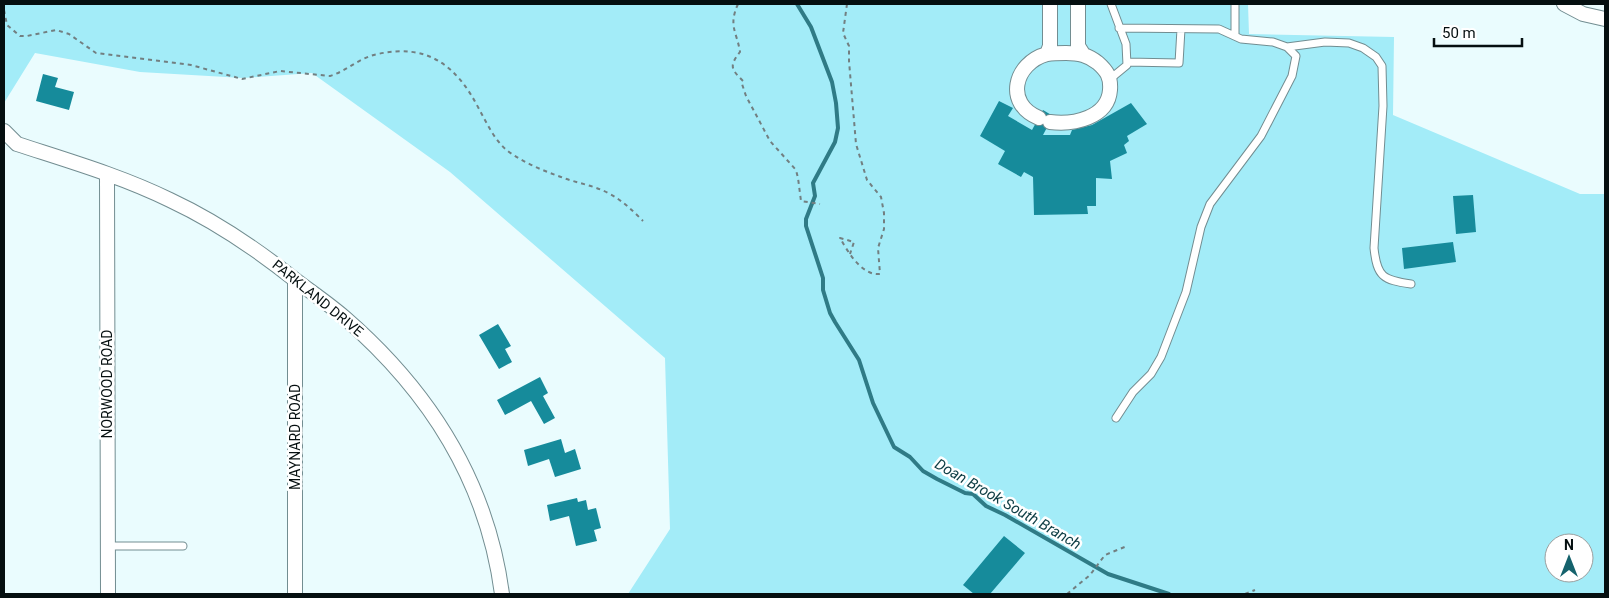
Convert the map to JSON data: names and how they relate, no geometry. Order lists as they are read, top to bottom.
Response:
{
  "streets": {
    "street": ["PARKLAND DRIVE", "NORWOOD ROAD", "MAYNARD ROAD"]
  },
  "crossings": [
    ["PARKLAND DRIVE", "NORWOOD ROAD"],
    ["PARKLAND DRIVE", "MAYNARD ROAD"]
  ],
  "water": ["Doan Brook South Branch"],
  "scale_bar": "50 m",
  "north": "top"
}
